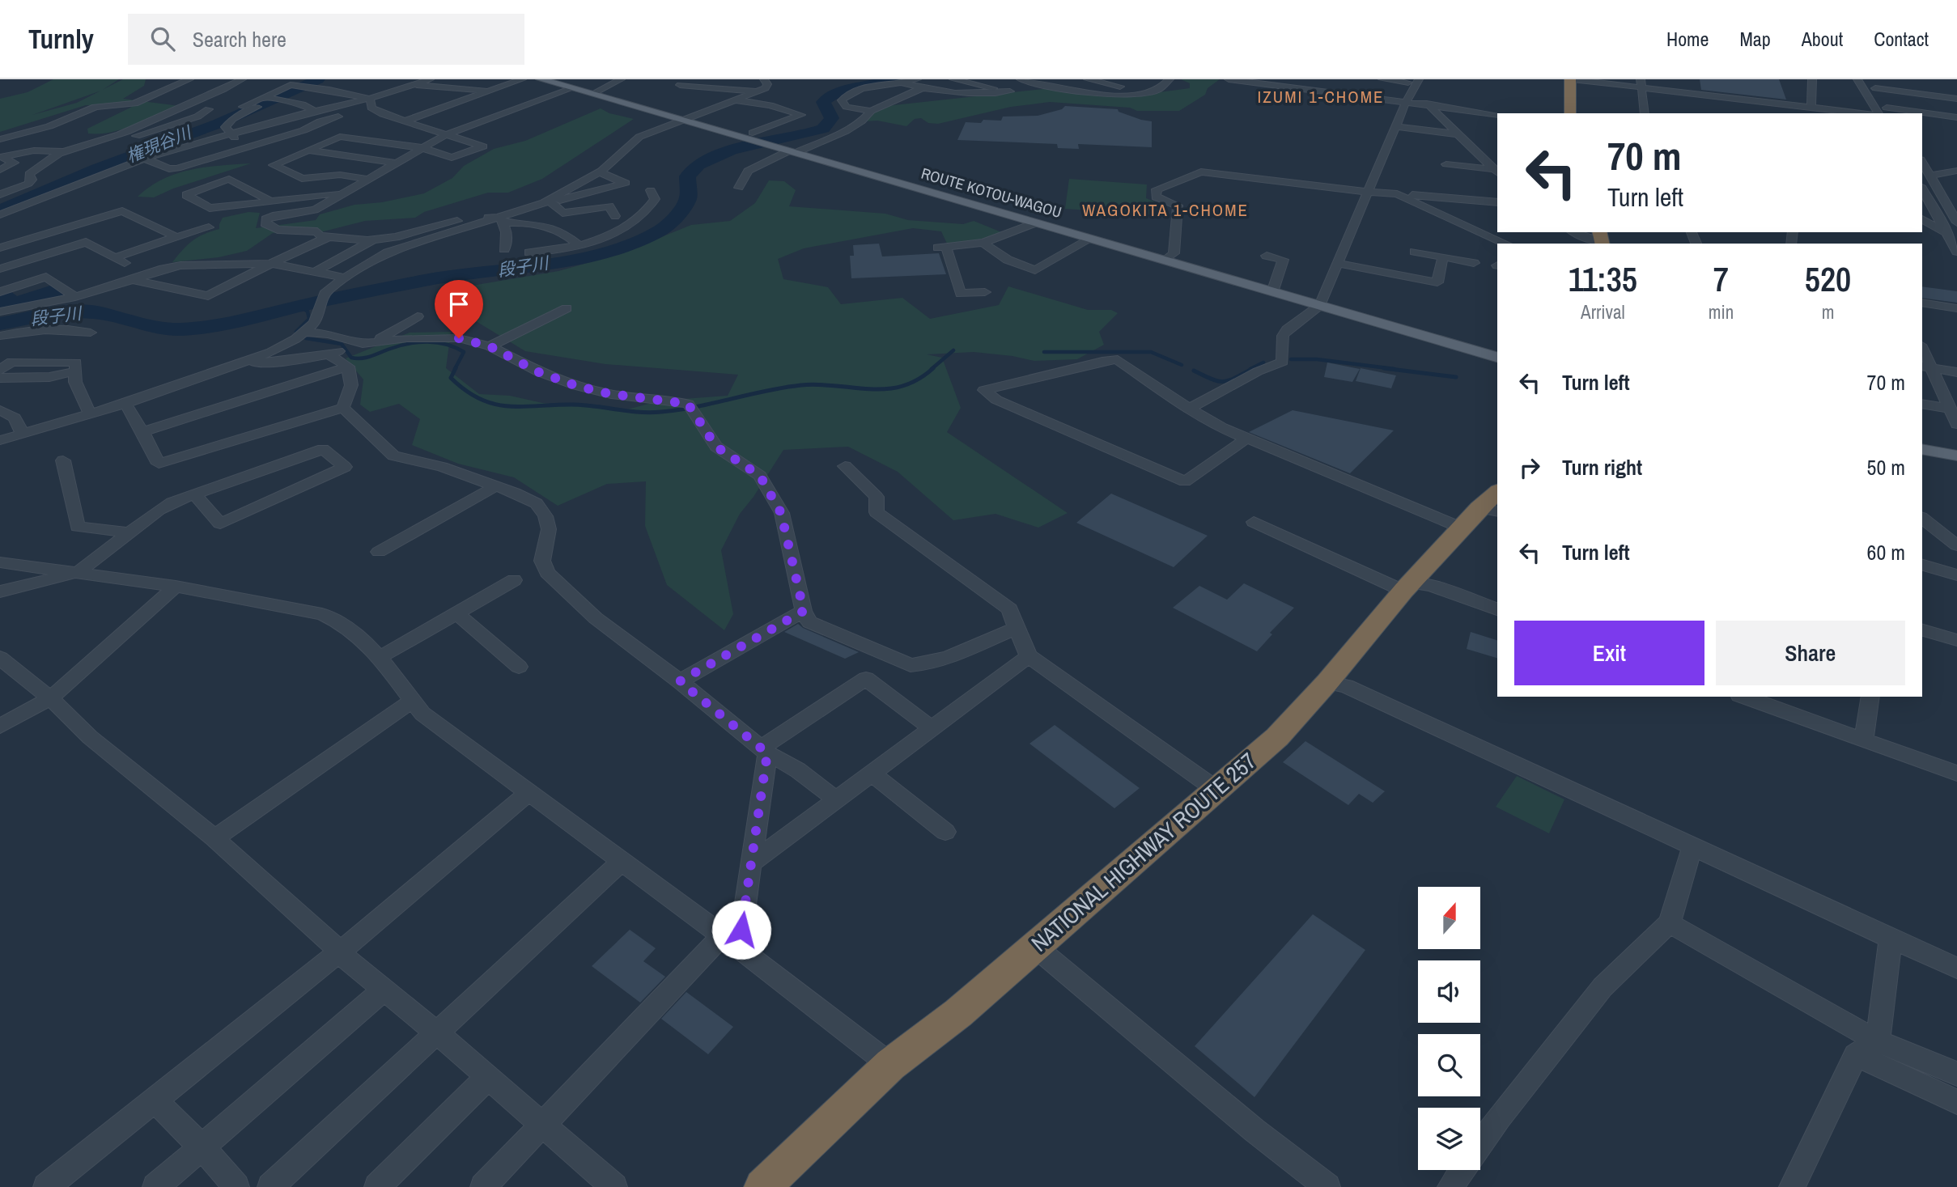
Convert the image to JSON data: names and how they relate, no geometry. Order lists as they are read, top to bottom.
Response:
{
  "streets": {
    "highway": ["NATIONAL HIGHWAY ROUTE 257"],
    "main road": ["ROUTE KOTOU-WAGOU"]
  },
  "districts": ["IZUMI 1-CHOME", "WAGOKITA 1-CHOME"],
  "water": ["権現谷川", "段子川"],
  "north": "top",
  "page": {
    "header": "Turnly",
    "search": "Search here",
    "nav": [
      "Home",
      "Map",
      "About",
      "Contact"
    ],
    "turn": ["70 m", "Turn left"],
    "eta": [
      "11:35",
      "Arrival",
      "7",
      "min",
      "520",
      "m"
    ],
    "list": [
      {
        "name": "Turn left",
        "value": "70 m"
      },
      {
        "name": "Turn right",
        "value": "50 m"
      },
      {
        "name": "Turn left",
        "value": "60 m"
      }
    ],
    "buttons": ["Exit", "Share"]
  }
}
